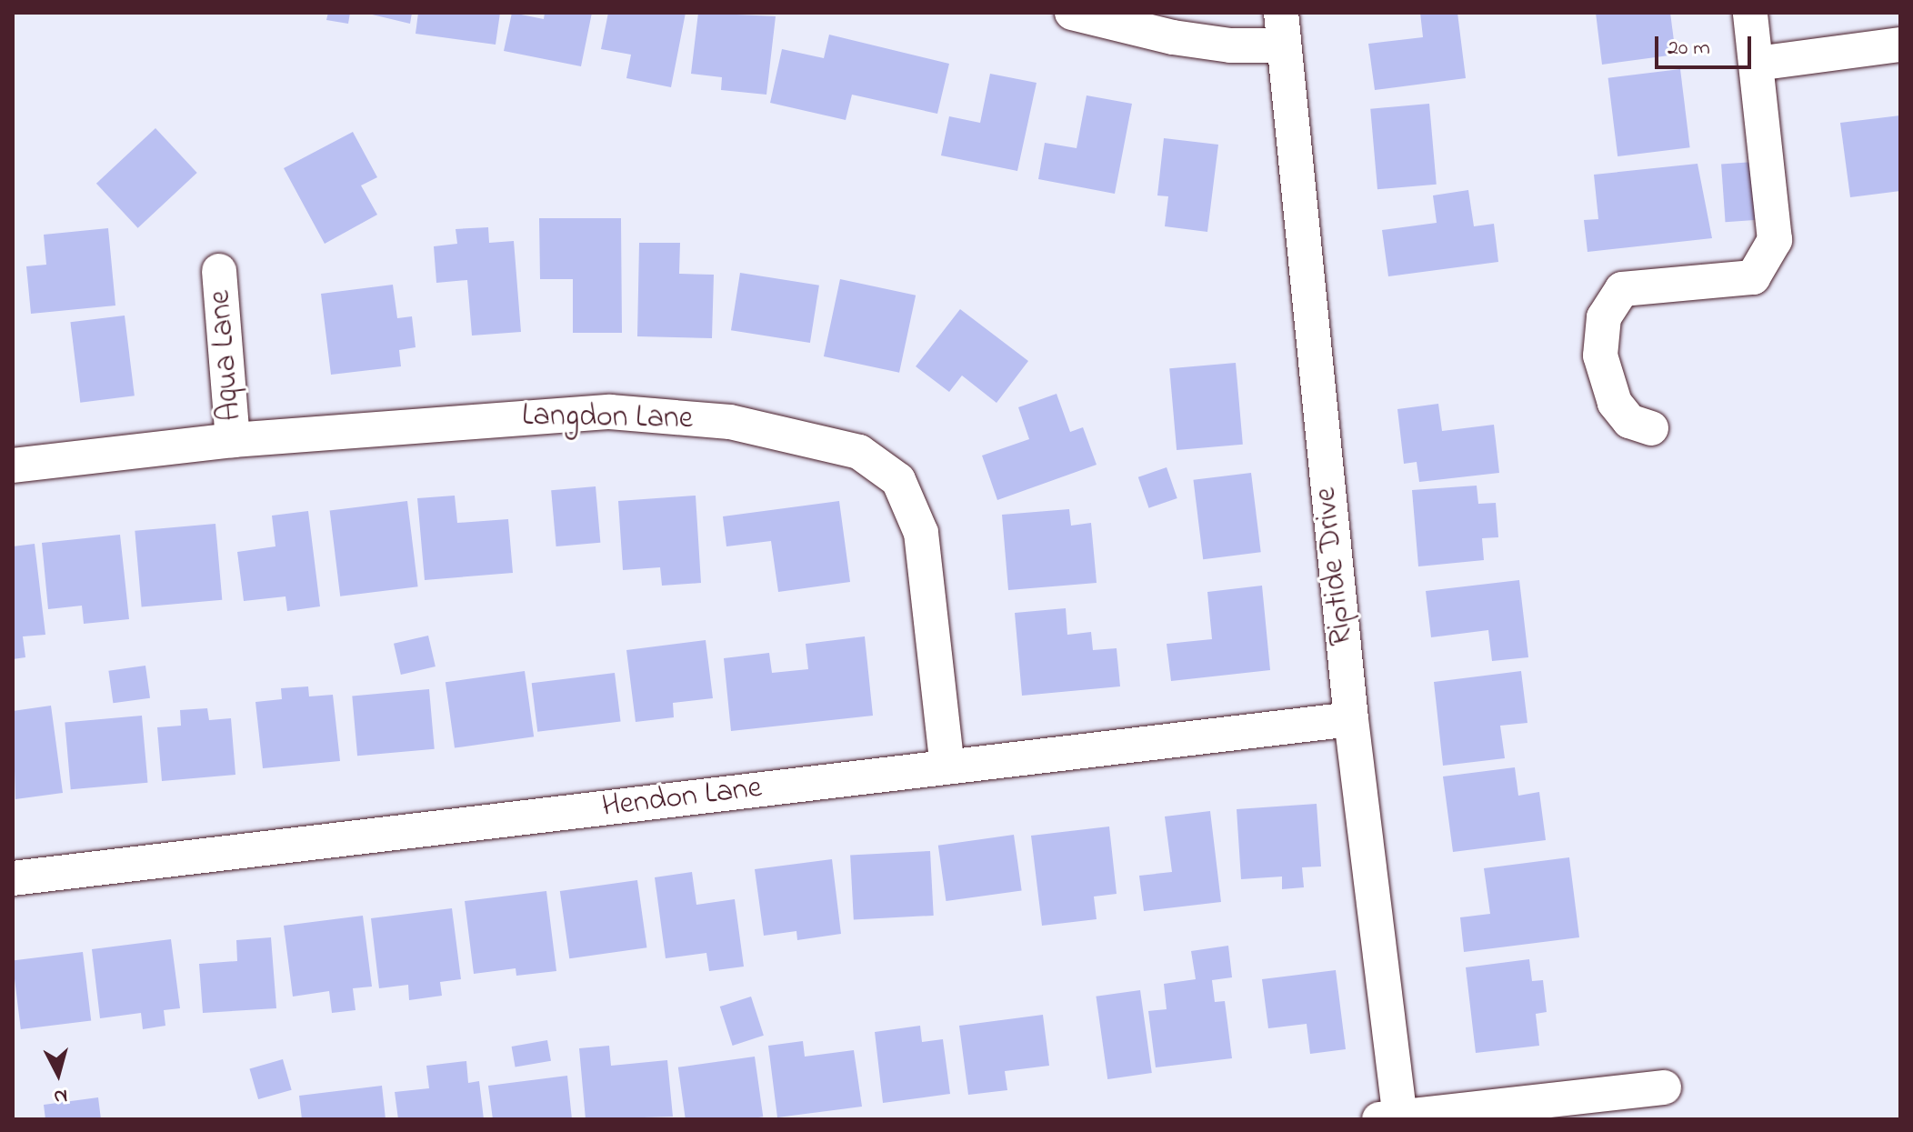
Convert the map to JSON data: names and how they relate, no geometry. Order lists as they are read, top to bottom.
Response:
{
  "streets": {
    "street": [
      "Aqua Lane",
      "Langdon Lane",
      "Riptide Drive",
      "Hendon Lane"
    ]
  },
  "crossings": [
    ["Aqua Lane", "Langdon Lane"],
    ["Langdon Lane", "Hendon Lane"],
    ["Riptide Drive", "Hendon Lane"]
  ],
  "scale_bar": "20 m",
  "north": "bottom"
}
